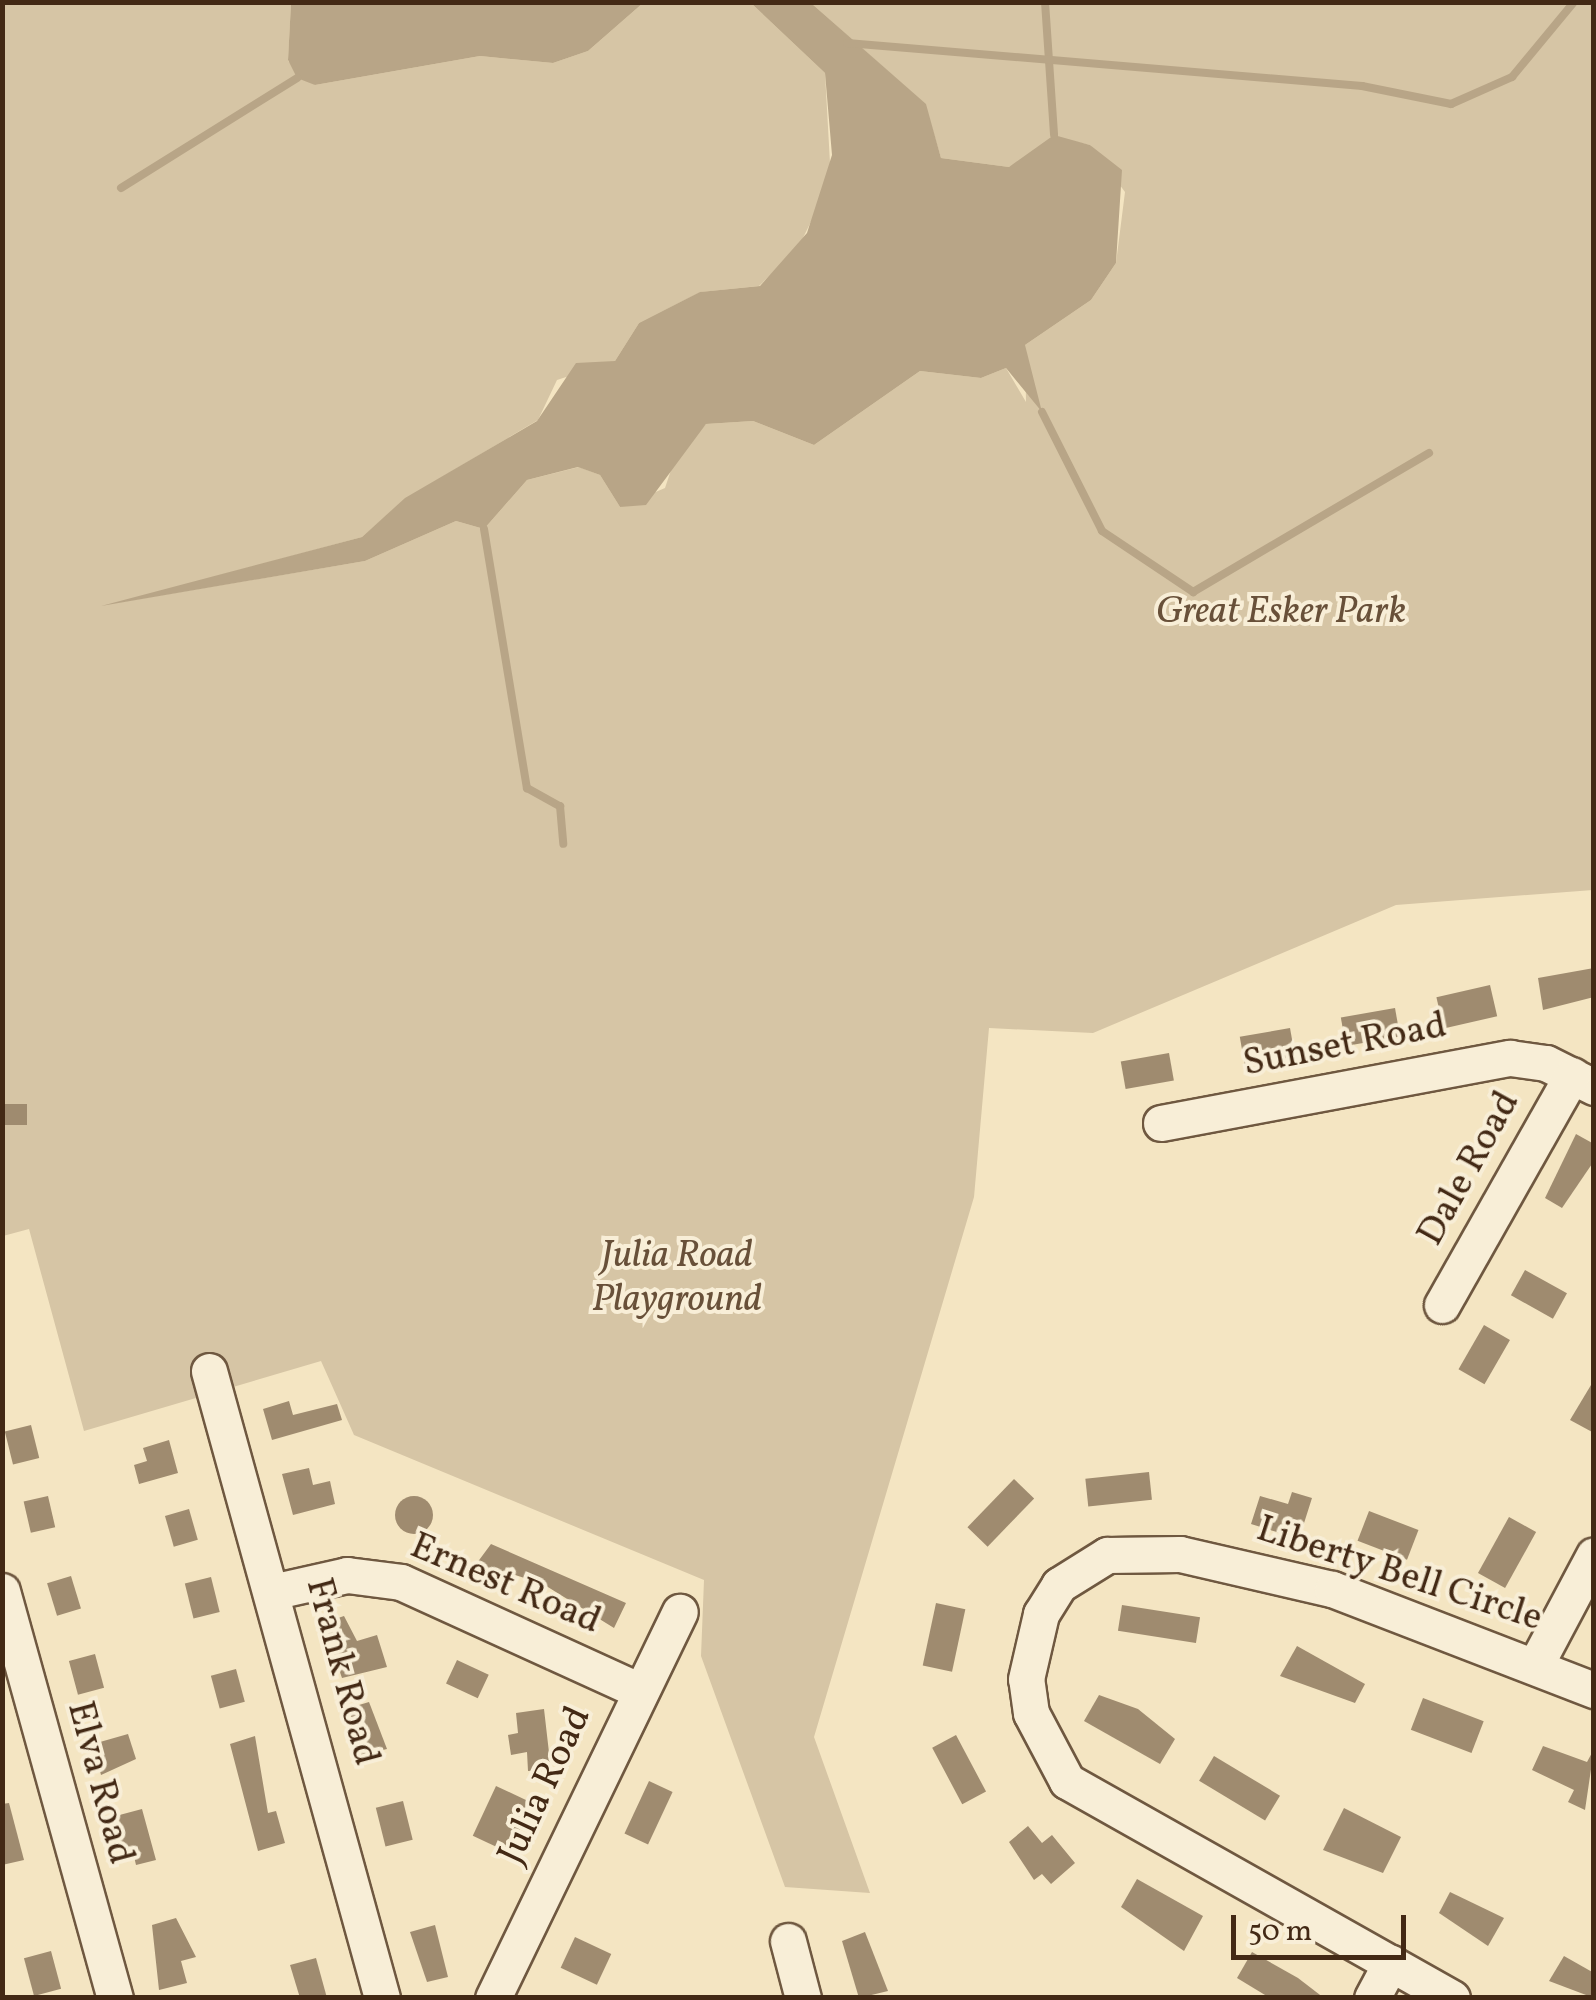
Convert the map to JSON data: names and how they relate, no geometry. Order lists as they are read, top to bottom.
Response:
{
  "streets": {
    "street": [
      "Sunset Road",
      "Dale Road",
      "Liberty Bell Circle",
      "Ernest Road",
      "Frank Road",
      "Elva Road",
      "Julia Road"
    ]
  },
  "crossings": [
    ["Sunset Road", "Dale Road"],
    ["Ernest Road", "Frank Road"],
    ["Ernest Road", "Julia Road"]
  ],
  "parks": ["Great Esker Park", "Julia Road Playground"],
  "scale_bar": "50 m"
}
